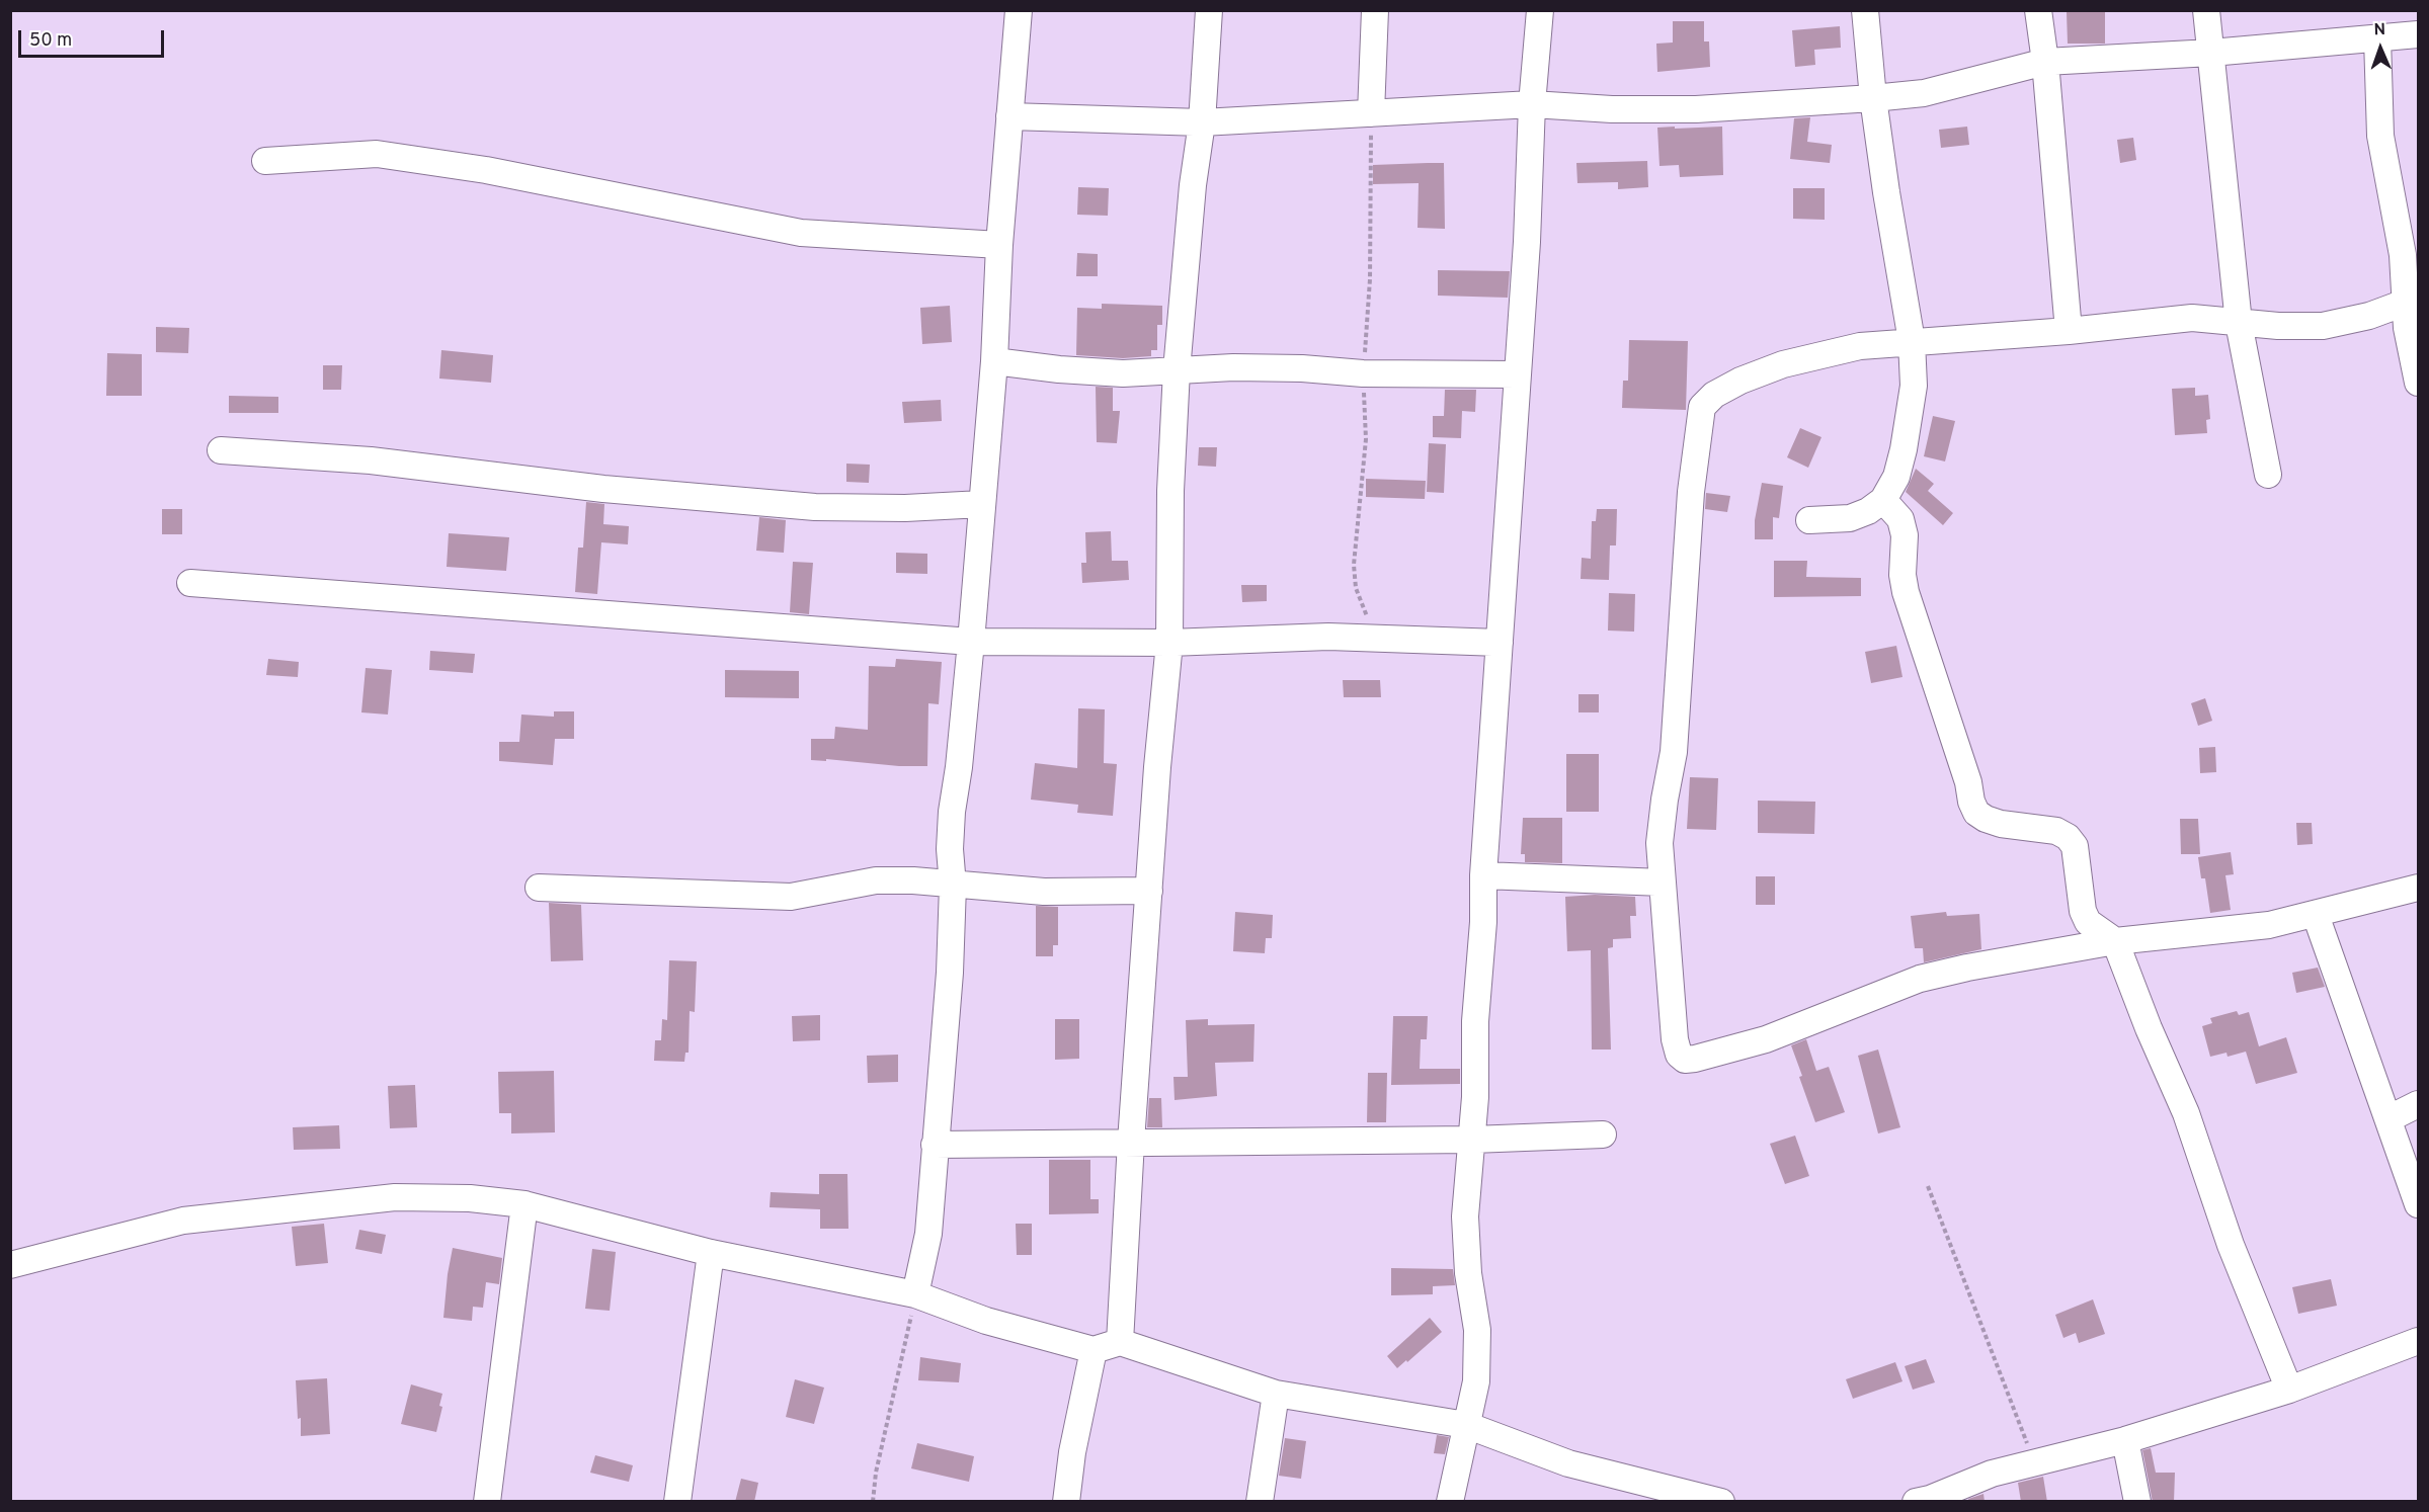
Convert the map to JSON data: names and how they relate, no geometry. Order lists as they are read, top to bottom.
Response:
{
  "scale_bar": "50 m",
  "north": "top"
}
